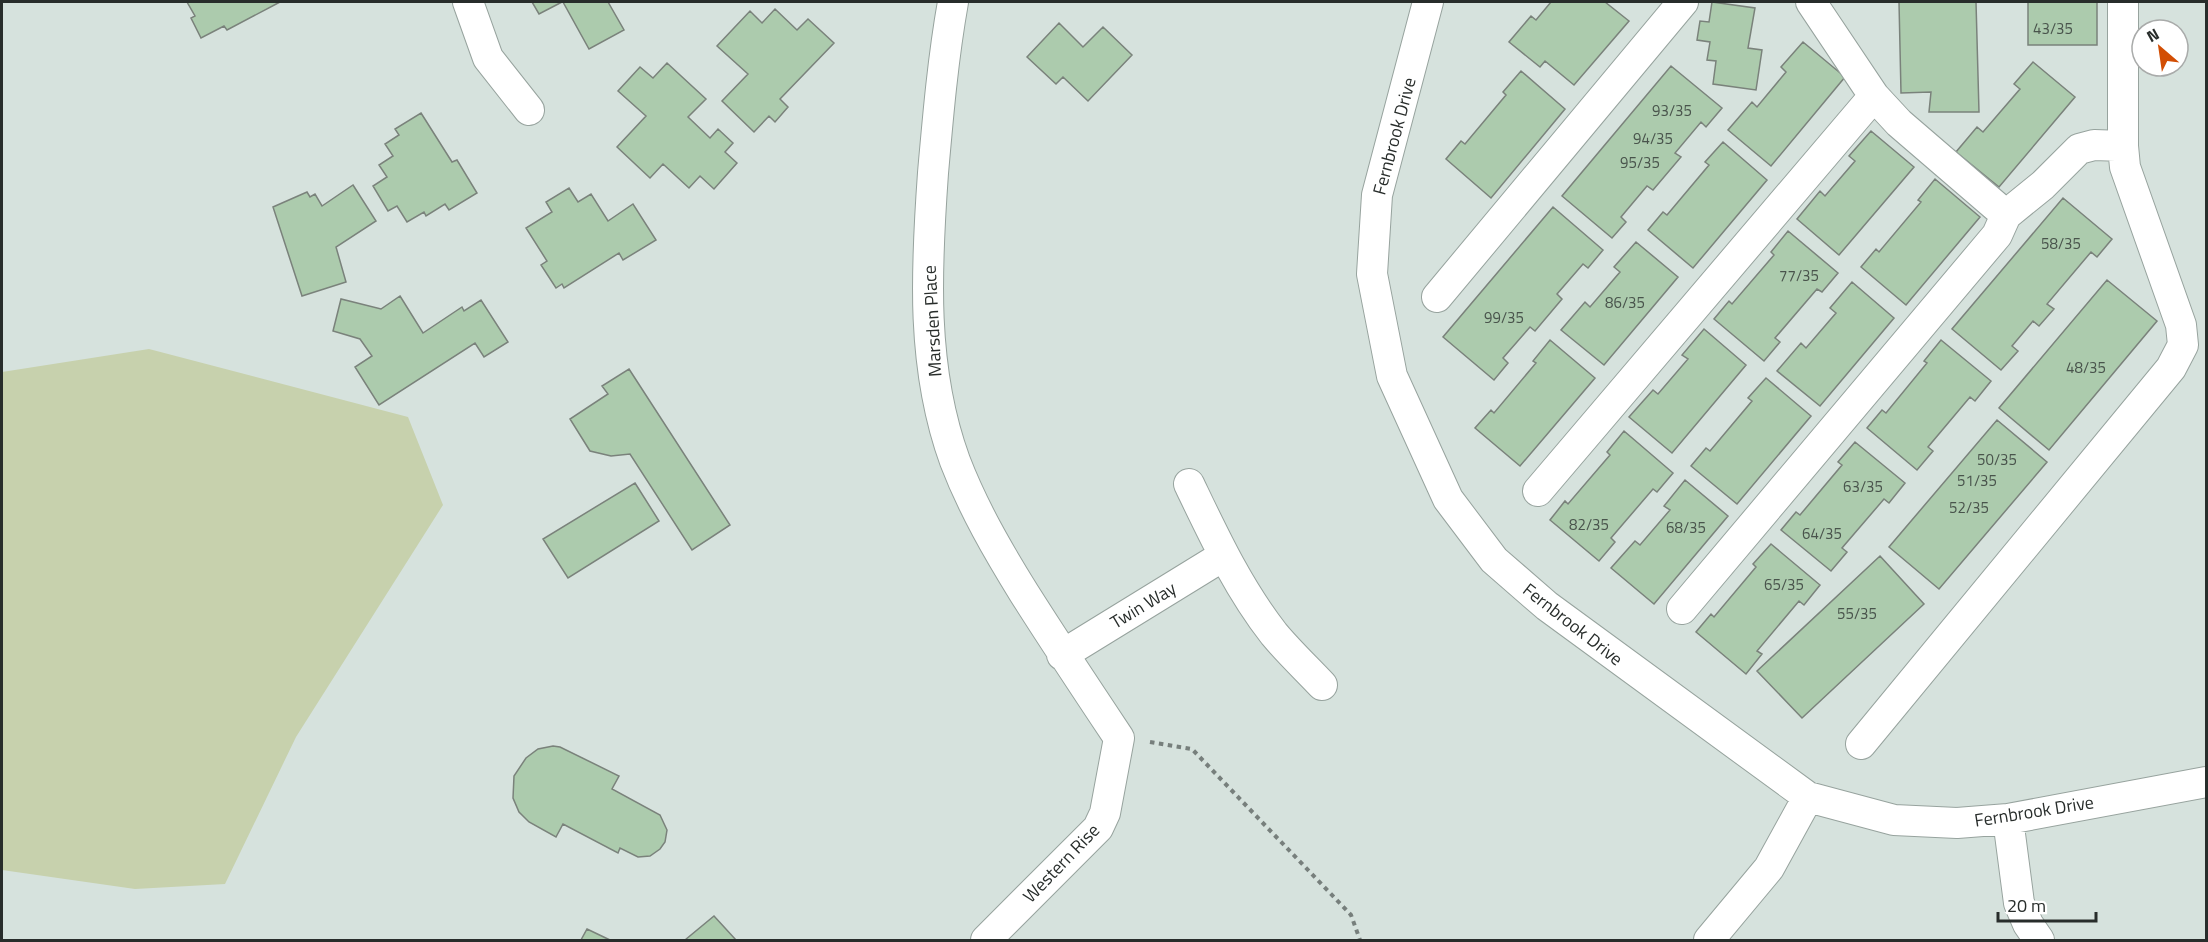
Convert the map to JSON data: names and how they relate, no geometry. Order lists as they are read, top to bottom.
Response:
{
  "streets": {
    "street": [
      "Fernbrook Drive",
      "Marsden Place",
      "Twin Way",
      "Western Rise"
    ]
  },
  "crossings": [
    ["Marsden Place", "Twin Way"],
    ["Marsden Place", "Western Rise"]
  ],
  "house_numbers": [
    "43/35",
    "93/35",
    "94/35",
    "95/35",
    "58/35",
    "77/35",
    "86/35",
    "99/35",
    "48/35",
    "50/35",
    "51/35",
    "63/35",
    "52/35",
    "82/35",
    "68/35",
    "64/35",
    "65/35",
    "55/35"
  ],
  "scale_bar": "20 m",
  "north": "top left"
}
